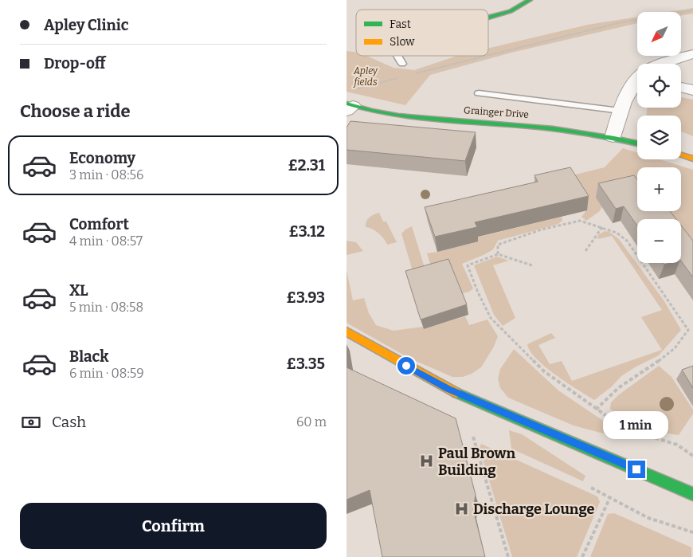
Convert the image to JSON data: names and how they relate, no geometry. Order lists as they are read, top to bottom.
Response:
{
  "streets": {
    "street": ["Grainger Drive"]
  },
  "parks": ["Apley fields"],
  "places": {
    "hospital": ["Paul Brown Building", "Discharge Lounge"]
  },
  "legend": ["Fast", "Slow"],
  "north": "bottom left",
  "page": {
    "banner": ["Apley Clinic", "Drop-off"],
    "map_buttons": ["+", "−"],
    "heading": "Choose a ride",
    "list": [
      {
        "name": "Economy",
        "note": "3 min · 08:56",
        "value": "£2.31"
      },
      {
        "name": "Comfort",
        "note": "4 min · 08:57",
        "value": "£3.12"
      },
      {
        "name": "XL",
        "note": "5 min · 08:58",
        "value": "£3.93"
      },
      {
        "name": "Black",
        "note": "6 min · 08:59",
        "value": "£3.35"
      }
    ],
    "pay": ["Cash", "60 m"],
    "bubble": "1 min",
    "buttons": "Confirm"
  }
}
